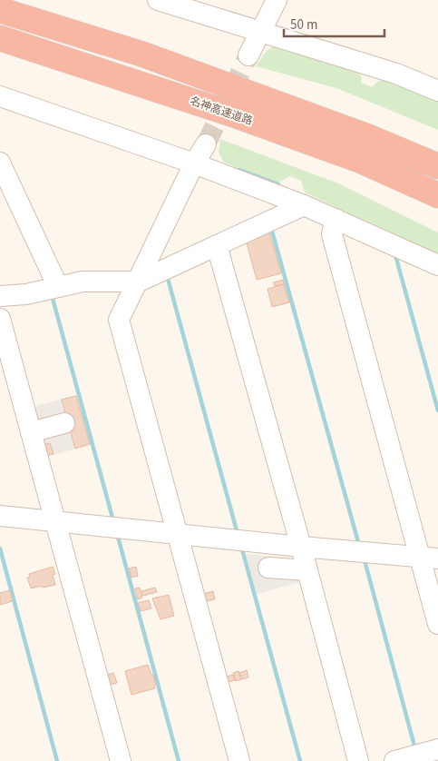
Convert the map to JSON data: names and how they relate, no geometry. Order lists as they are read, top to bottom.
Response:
{
  "streets": {
    "highway": ["名神高速道路"]
  },
  "scale_bar": "50 m"
}
